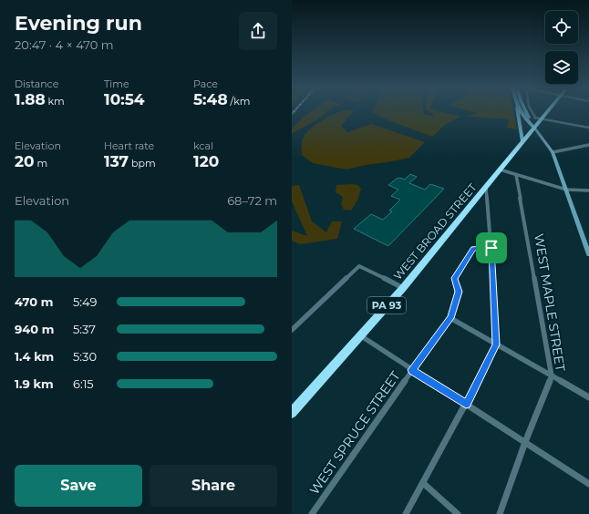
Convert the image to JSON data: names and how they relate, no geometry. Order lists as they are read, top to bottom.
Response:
{
  "streets": {
    "highway": ["WEST BROAD STREET", "PA 93"],
    "street": ["WEST MAPLE STREET", "WEST SPRUCE STREET"]
  },
  "crossings": [
    ["WEST BROAD STREET", "PA 93"]
  ],
  "page": {
    "heading": ["Evening run", "20:47 · 4 × 470 m"],
    "stats": [
      ["Distance", "1.88 km"],
      ["Time", "10:54"],
      ["Pace", "5:48 /km"],
      ["Elevation", "20 m"],
      ["Heart rate", "137 bpm"],
      ["kcal", "120"]
    ],
    "chart": ["Elevation", "68–72 m"],
    "list": [
      {
        "name": "470 m",
        "note": "5:49"
      },
      {
        "name": "940 m",
        "note": "5:37"
      },
      {
        "name": "1.4 km",
        "note": "5:30"
      },
      {
        "name": "1.9 km",
        "note": "6:15"
      }
    ],
    "buttons": ["Save", "Share"]
  }
}
